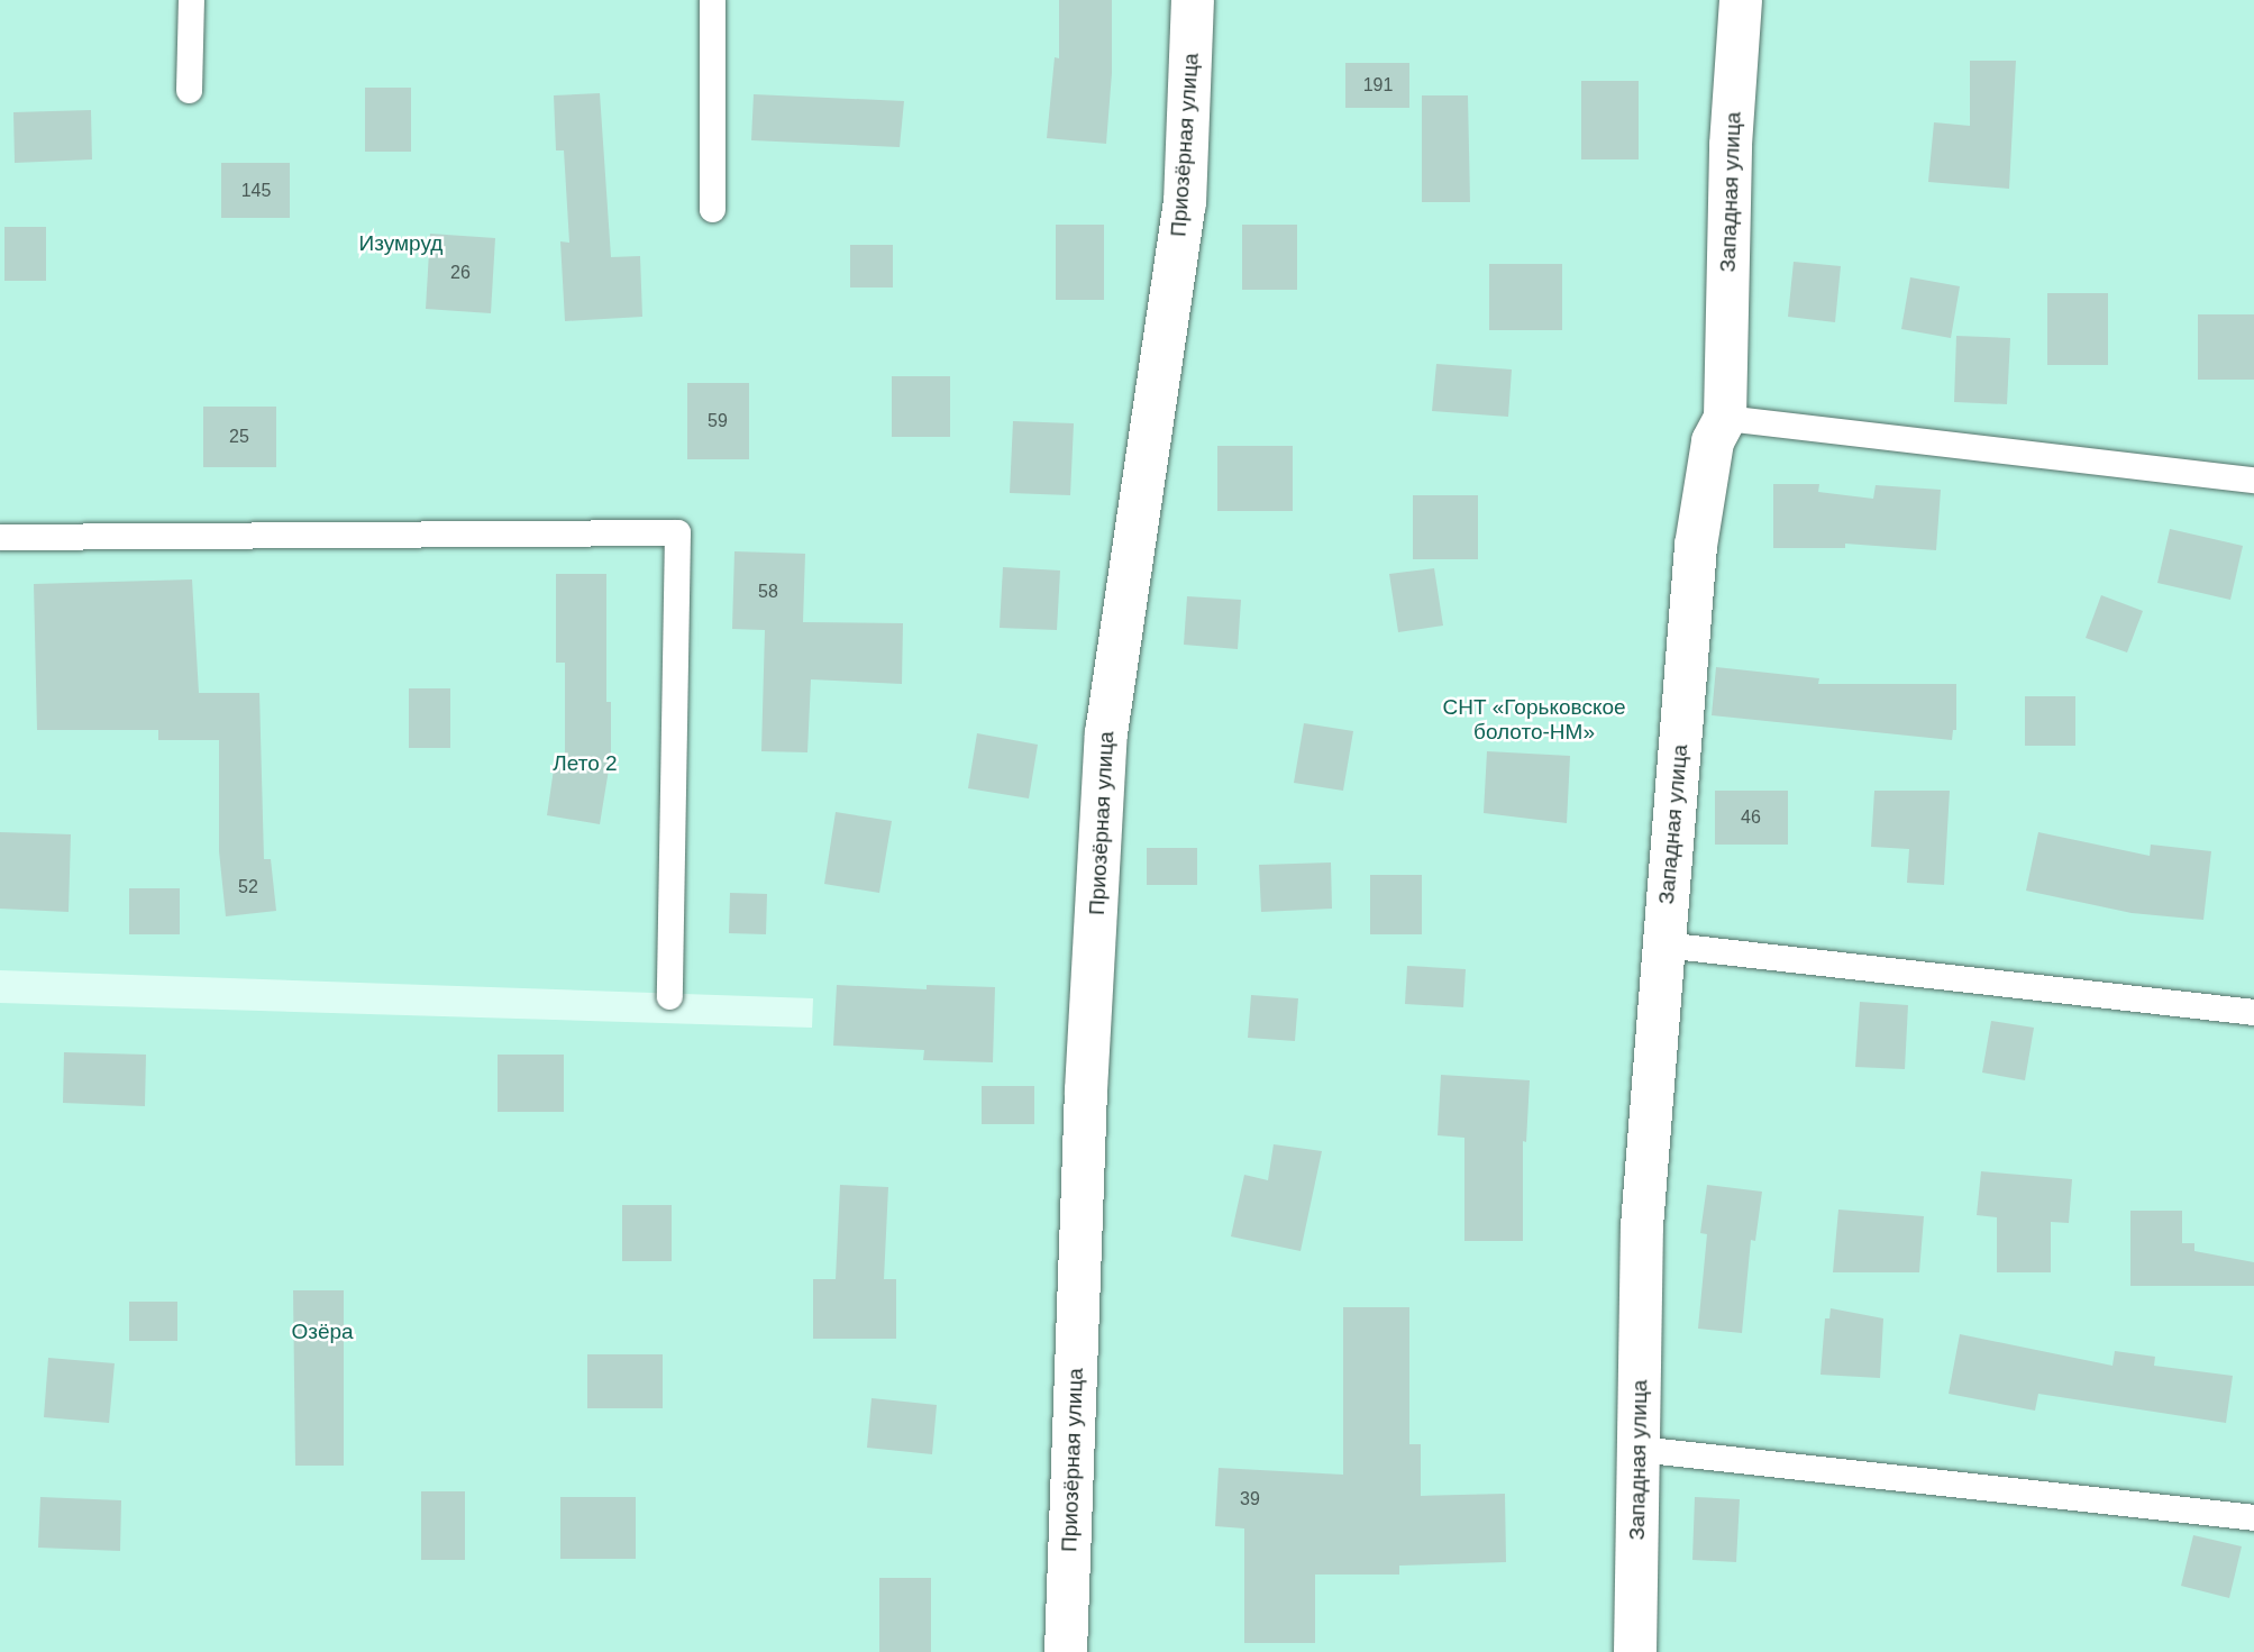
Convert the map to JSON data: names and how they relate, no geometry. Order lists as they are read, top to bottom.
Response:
{
  "streets": {
    "street": ["Приозёрная улица", "Западная улица"]
  },
  "parks": [
    "Изумруд",
    "СНТ «Горьковское болото-НМ»",
    "Лето 2",
    "Озёра"
  ],
  "house_numbers": [
    "191",
    "145",
    "26",
    "59",
    "25",
    "58",
    "46",
    "52",
    "39"
  ]
}
